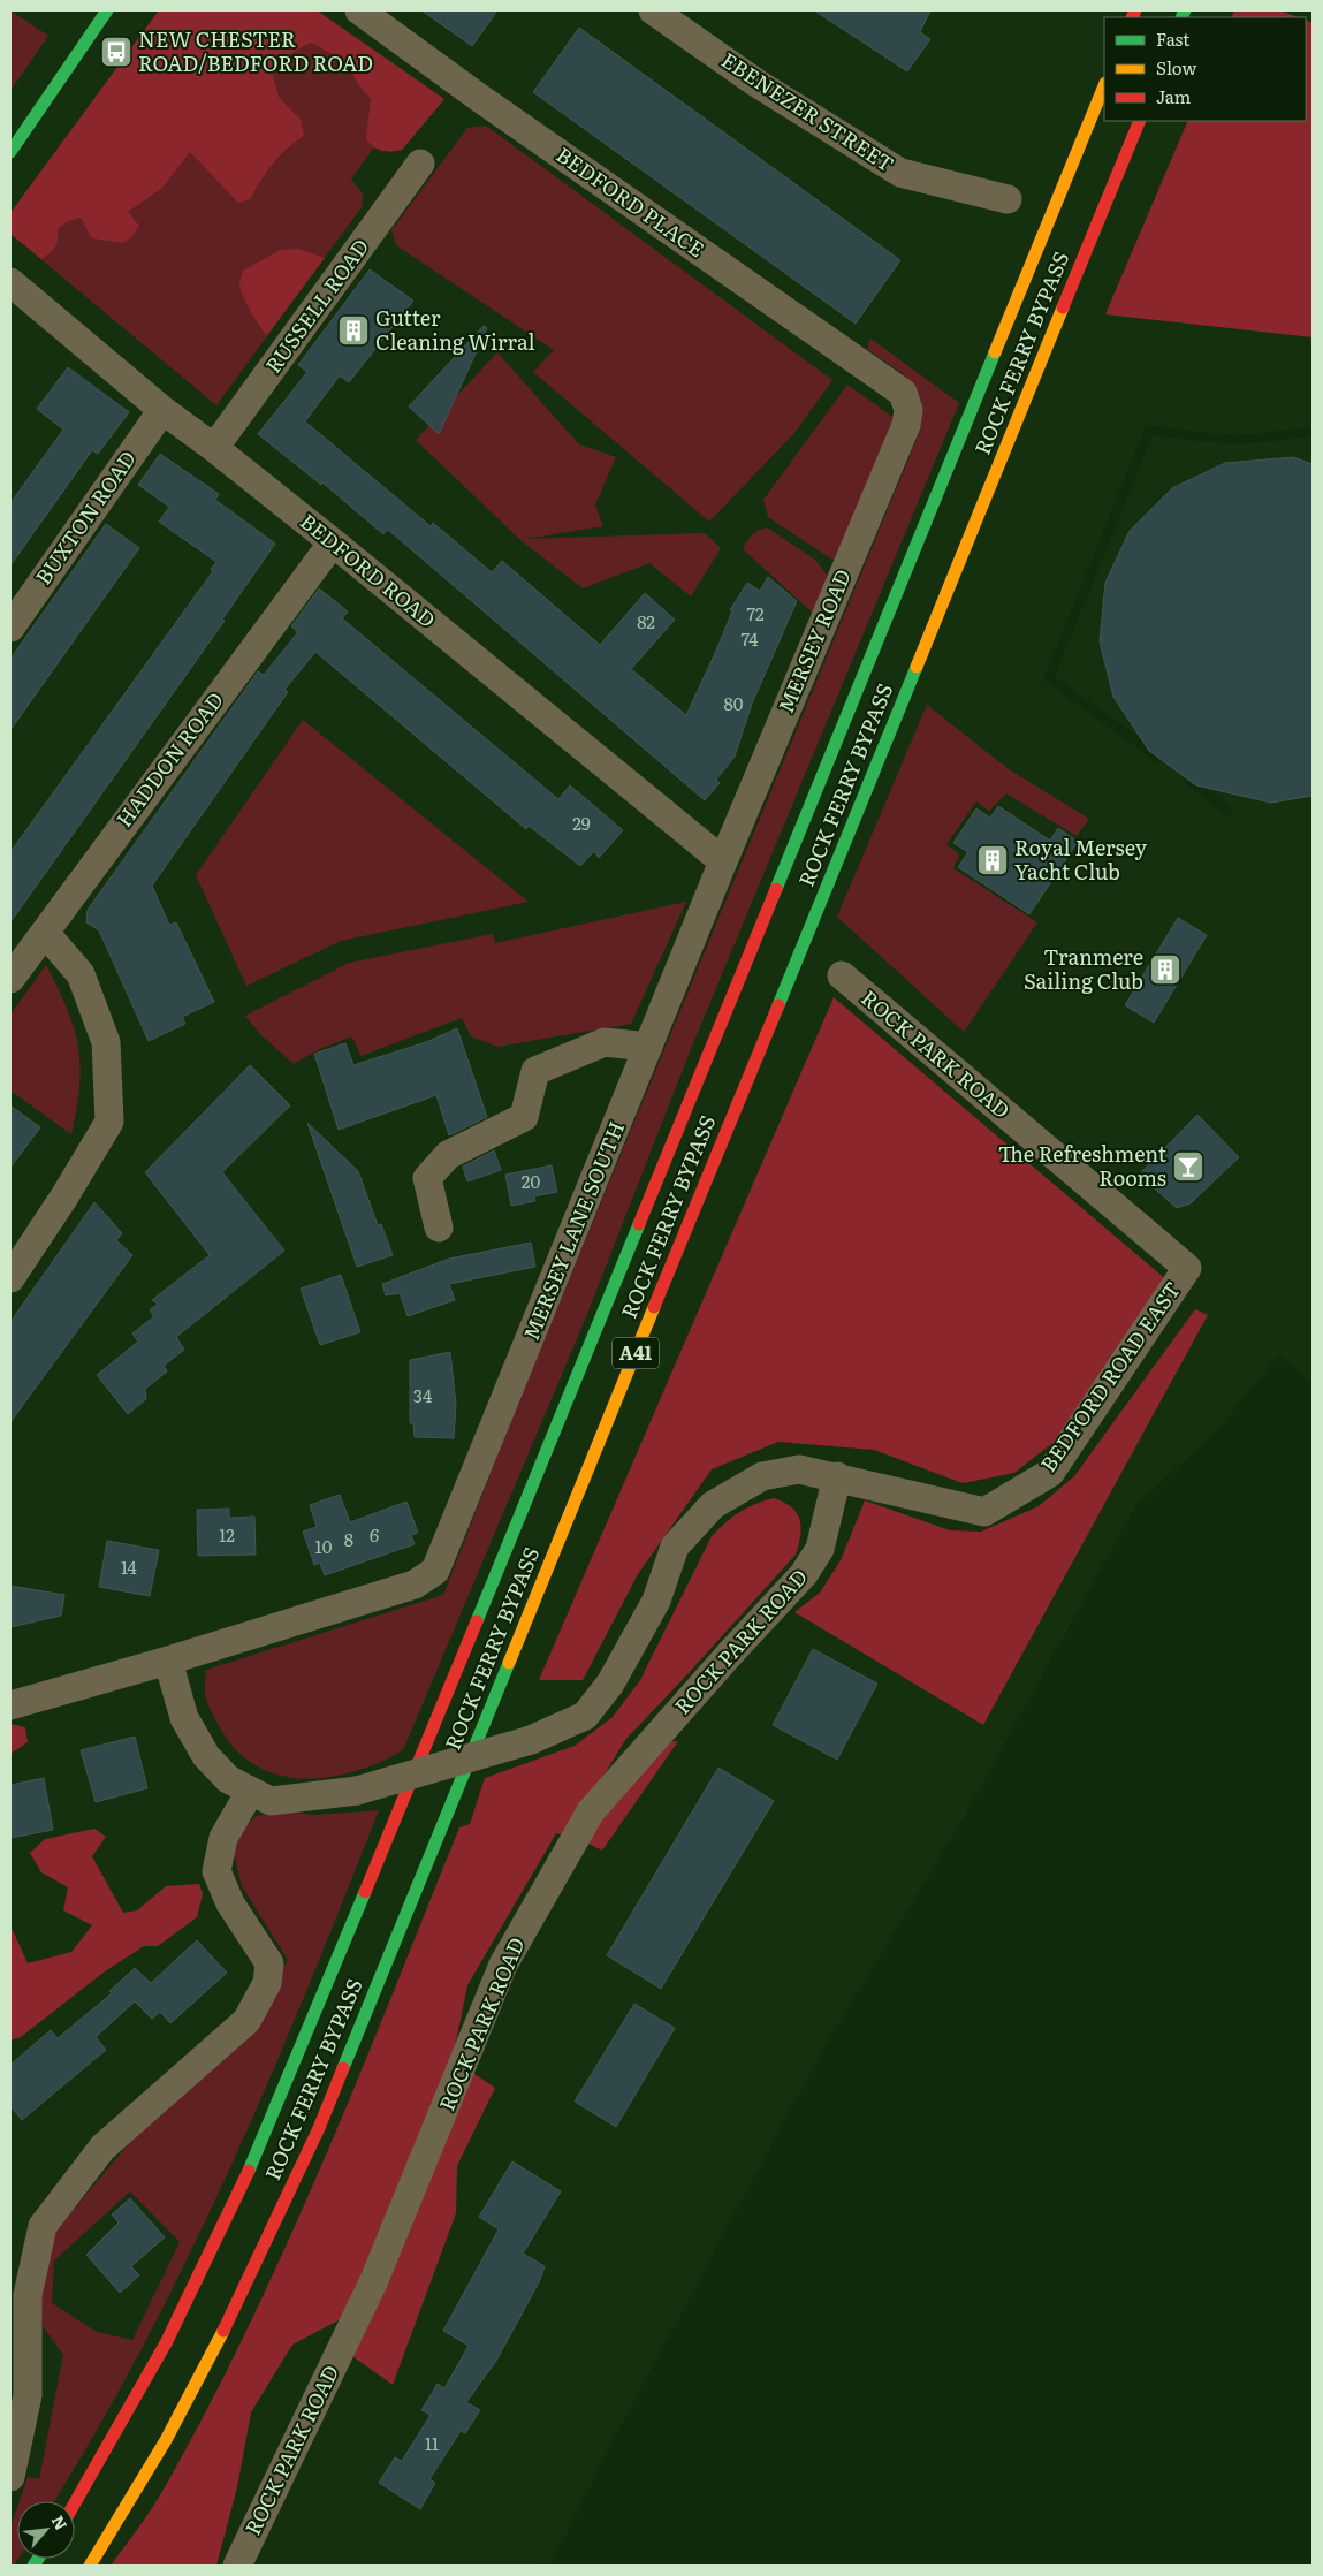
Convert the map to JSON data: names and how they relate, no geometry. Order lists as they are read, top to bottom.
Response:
{
  "streets": {
    "main road": ["ROCK FERRY BYPASS", "A41"],
    "street": [
      "EBENEZER STREET",
      "BEDFORD PLACE",
      "RUSSELL ROAD",
      "BUXTON ROAD",
      "BEDFORD ROAD",
      "MERSEY ROAD",
      "HADDON ROAD",
      "ROCK PARK ROAD",
      "MERSEY LANE SOUTH",
      "BEDFORD ROAD EAST"
    ]
  },
  "crossings": [
    ["BEDFORD PLACE", "MERSEY ROAD"],
    ["RUSSELL ROAD", "BEDFORD ROAD"],
    ["BUXTON ROAD", "BEDFORD ROAD"],
    ["BEDFORD ROAD", "MERSEY ROAD"],
    ["BEDFORD ROAD", "HADDON ROAD"],
    ["MERSEY ROAD", "MERSEY LANE SOUTH"],
    ["ROCK PARK ROAD", "BEDFORD ROAD EAST"],
    ["MERSEY LANE SOUTH", "BEDFORD ROAD EAST"]
  ],
  "places": {
    "bus stop": ["NEW CHESTER ROAD/BEDFORD ROAD"],
    "building": ["Gutter Cleaning Wirral", "Royal Mersey Yacht Club", "Tranmere Sailing Club"],
    "bar": ["The Refreshment Rooms"]
  },
  "house_numbers": [
    "72",
    "82",
    "74",
    "80",
    "29",
    "20",
    "34",
    "12",
    "6",
    "8",
    "10",
    "14",
    "11"
  ],
  "legend": ["Fast", "Slow", "Jam"],
  "north": "top right"
}
